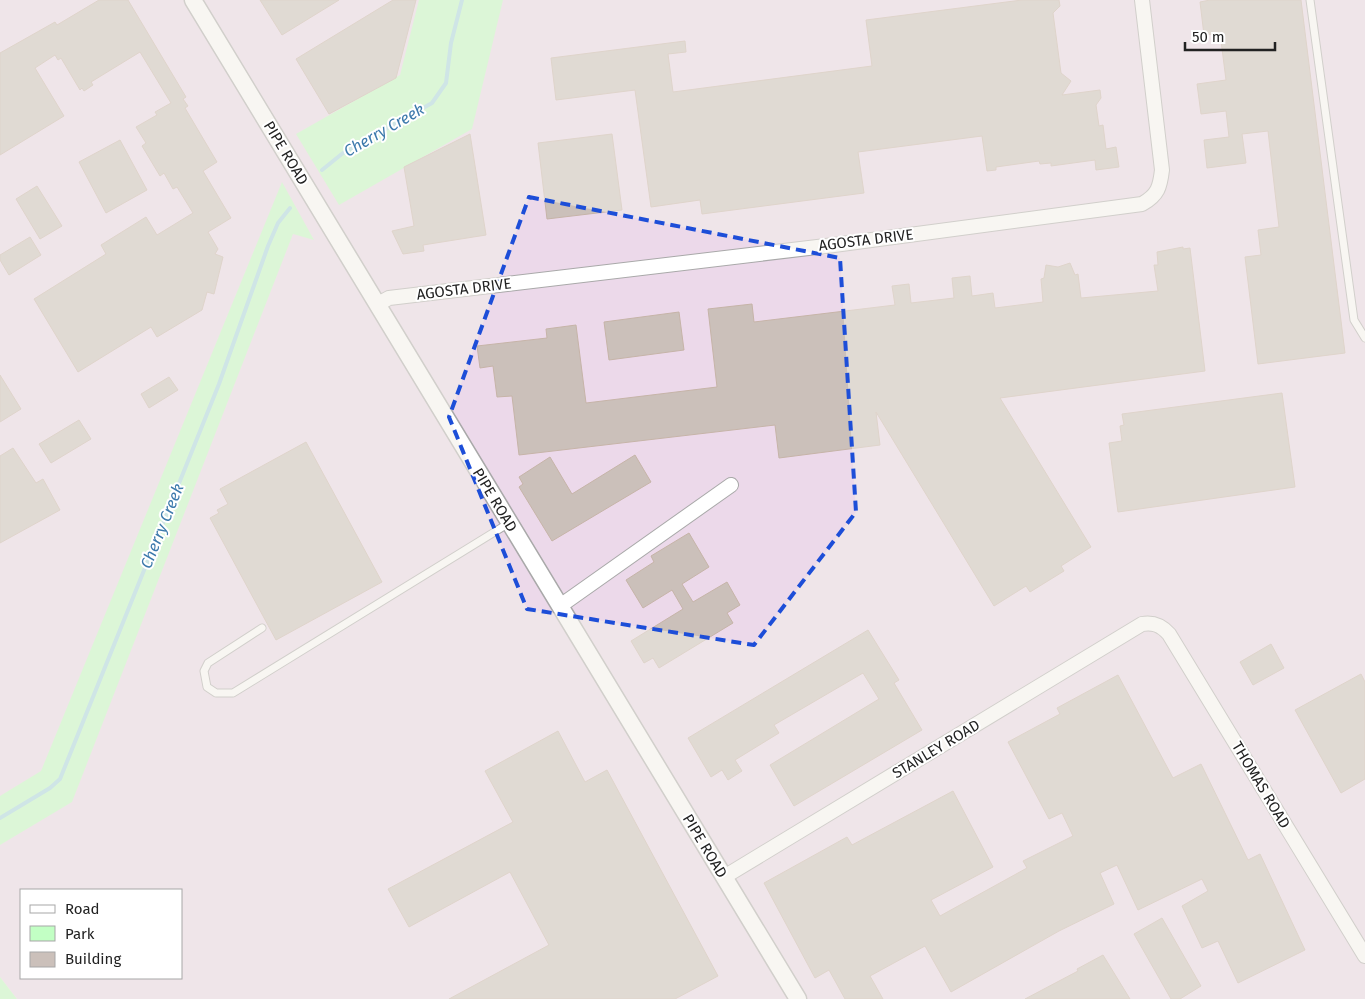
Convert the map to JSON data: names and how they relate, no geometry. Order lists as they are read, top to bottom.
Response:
{
  "streets": {
    "street": [
      "PIPE ROAD",
      "AGOSTA DRIVE",
      "STANLEY ROAD",
      "THOMAS ROAD"
    ]
  },
  "crossings": [
    ["PIPE ROAD", "AGOSTA DRIVE"],
    ["PIPE ROAD", "STANLEY ROAD"],
    ["STANLEY ROAD", "THOMAS ROAD"]
  ],
  "water": ["Cherry Creek"],
  "legend": ["Road", "Park", "Building"],
  "scale_bar": "50 m"
}
